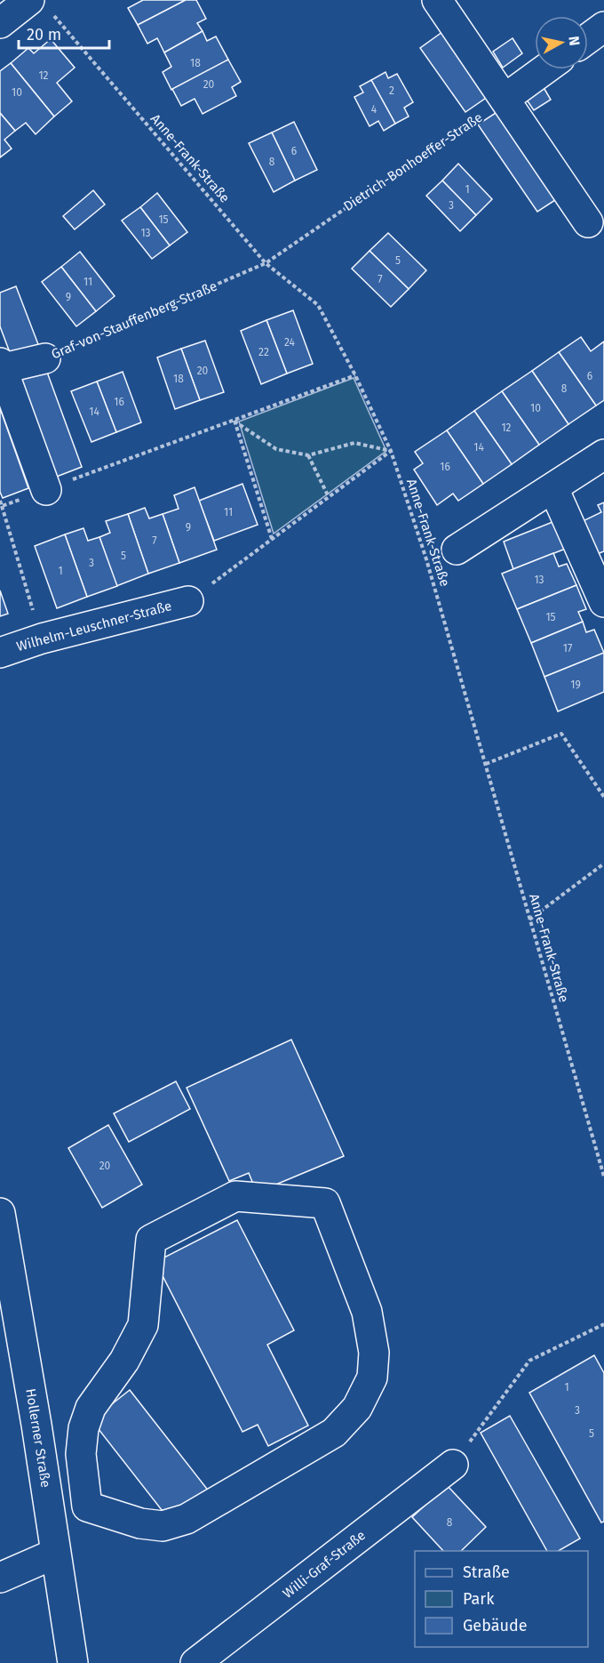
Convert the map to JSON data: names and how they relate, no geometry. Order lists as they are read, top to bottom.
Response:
{
  "streets": {
    "street": [
      "Graf-von-Stauffenberg-Straße",
      "Wilhelm-Leuschner-Straße",
      "Hollerner Straße",
      "Willi-Graf-Straße"
    ],
    "path": ["Anne-Frank-Straße", "Dietrich-Bonhoeffer-Straße"]
  },
  "crossings": [
    ["Anne-Frank-Straße", "Dietrich-Bonhoeffer-Straße"],
    ["Anne-Frank-Straße", "Graf-von-Stauffenberg-Straße"],
    ["Dietrich-Bonhoeffer-Straße", "Graf-von-Stauffenberg-Straße"]
  ],
  "house_numbers": [
    "18",
    "12",
    "20",
    "2",
    "10",
    "4",
    "6",
    "8",
    "1",
    "3",
    "15",
    "13",
    "5",
    "7",
    "11",
    "9",
    "24",
    "22",
    "20",
    "6",
    "18",
    "8",
    "16",
    "10",
    "14",
    "12",
    "14",
    "16",
    "11",
    "9",
    "7",
    "5",
    "3",
    "1",
    "13",
    "15",
    "17",
    "19",
    "20",
    "1",
    "3",
    "5",
    "8"
  ],
  "legend": ["Straße", "Park", "Gebäude"],
  "scale_bar": "20 m",
  "north": "right"
}
